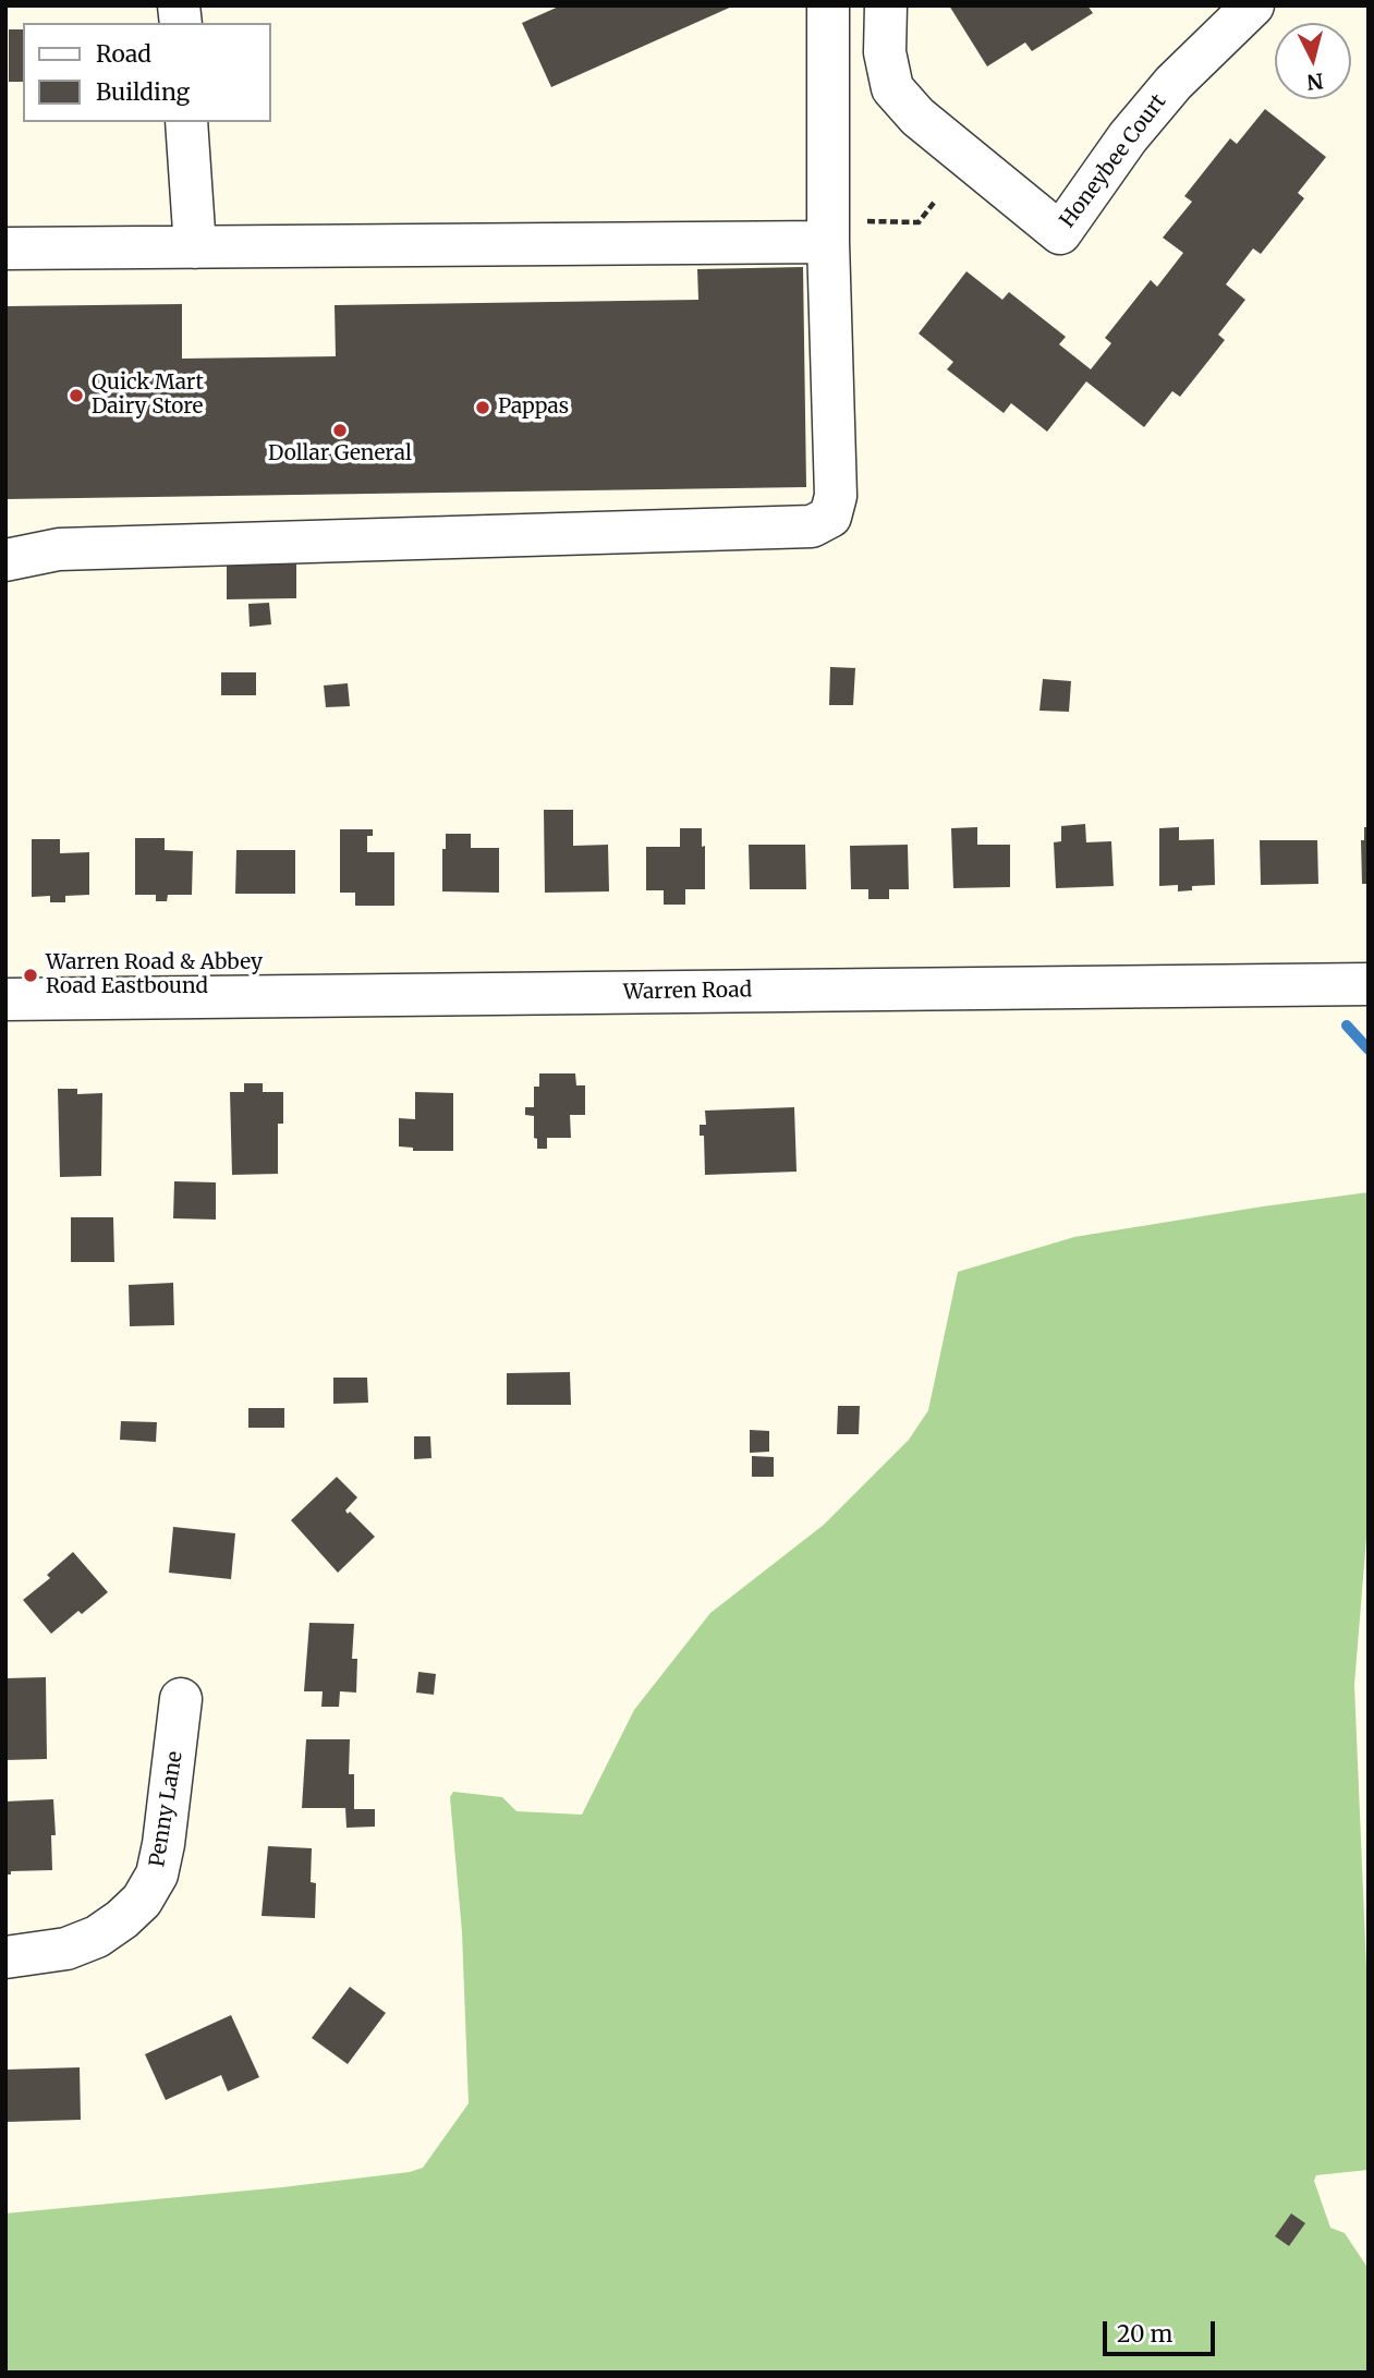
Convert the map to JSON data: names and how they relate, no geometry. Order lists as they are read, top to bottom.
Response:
{
  "streets": {
    "street": ["Honeybee Court", "Warren Road", "Penny Lane"]
  },
  "places": [
    "Quick Mart Dairy Store",
    "Pappas",
    "Dollar General",
    "Warren Road & Abbey Road Eastbound"
  ],
  "legend": ["Road", "Building"],
  "scale_bar": "20 m",
  "north": "bottom"
}
